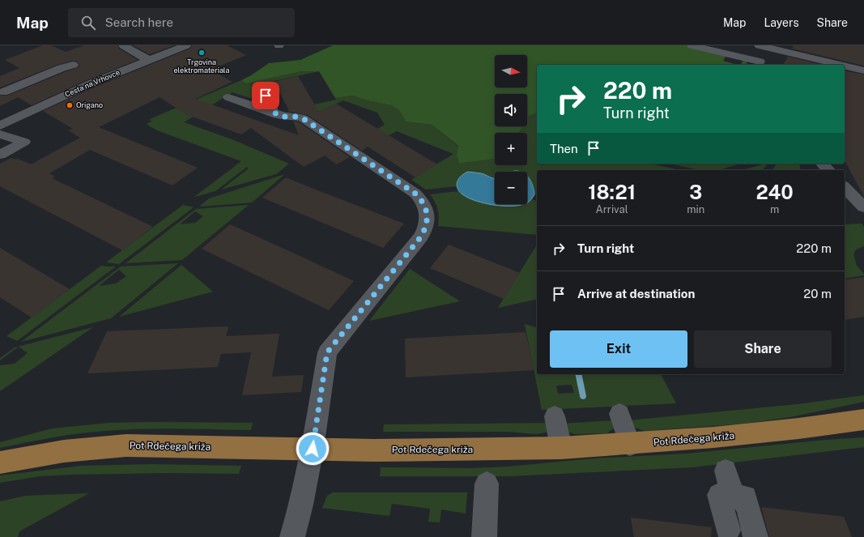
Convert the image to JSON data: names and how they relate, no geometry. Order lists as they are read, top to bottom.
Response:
{
  "streets": {
    "main road": ["Pot Rdečega križa"],
    "street": ["Cesta na Vrhovce"]
  },
  "places": ["Trgovina elektromateriala", "Origano"],
  "north": "right",
  "page": {
    "header": "Map",
    "search": "Search here",
    "nav": ["Map", "Layers", "Share"],
    "map_buttons": ["+", "−"],
    "turn": ["220 m", "Turn right"],
    "then": "Then",
    "eta": [
      "18:21",
      "Arrival",
      "3",
      "min",
      "240",
      "m"
    ],
    "list": [
      {
        "name": "Turn right",
        "value": "220 m"
      },
      {
        "name": "Arrive at destination",
        "value": "20 m"
      }
    ],
    "buttons": ["Exit", "Share"]
  }
}
